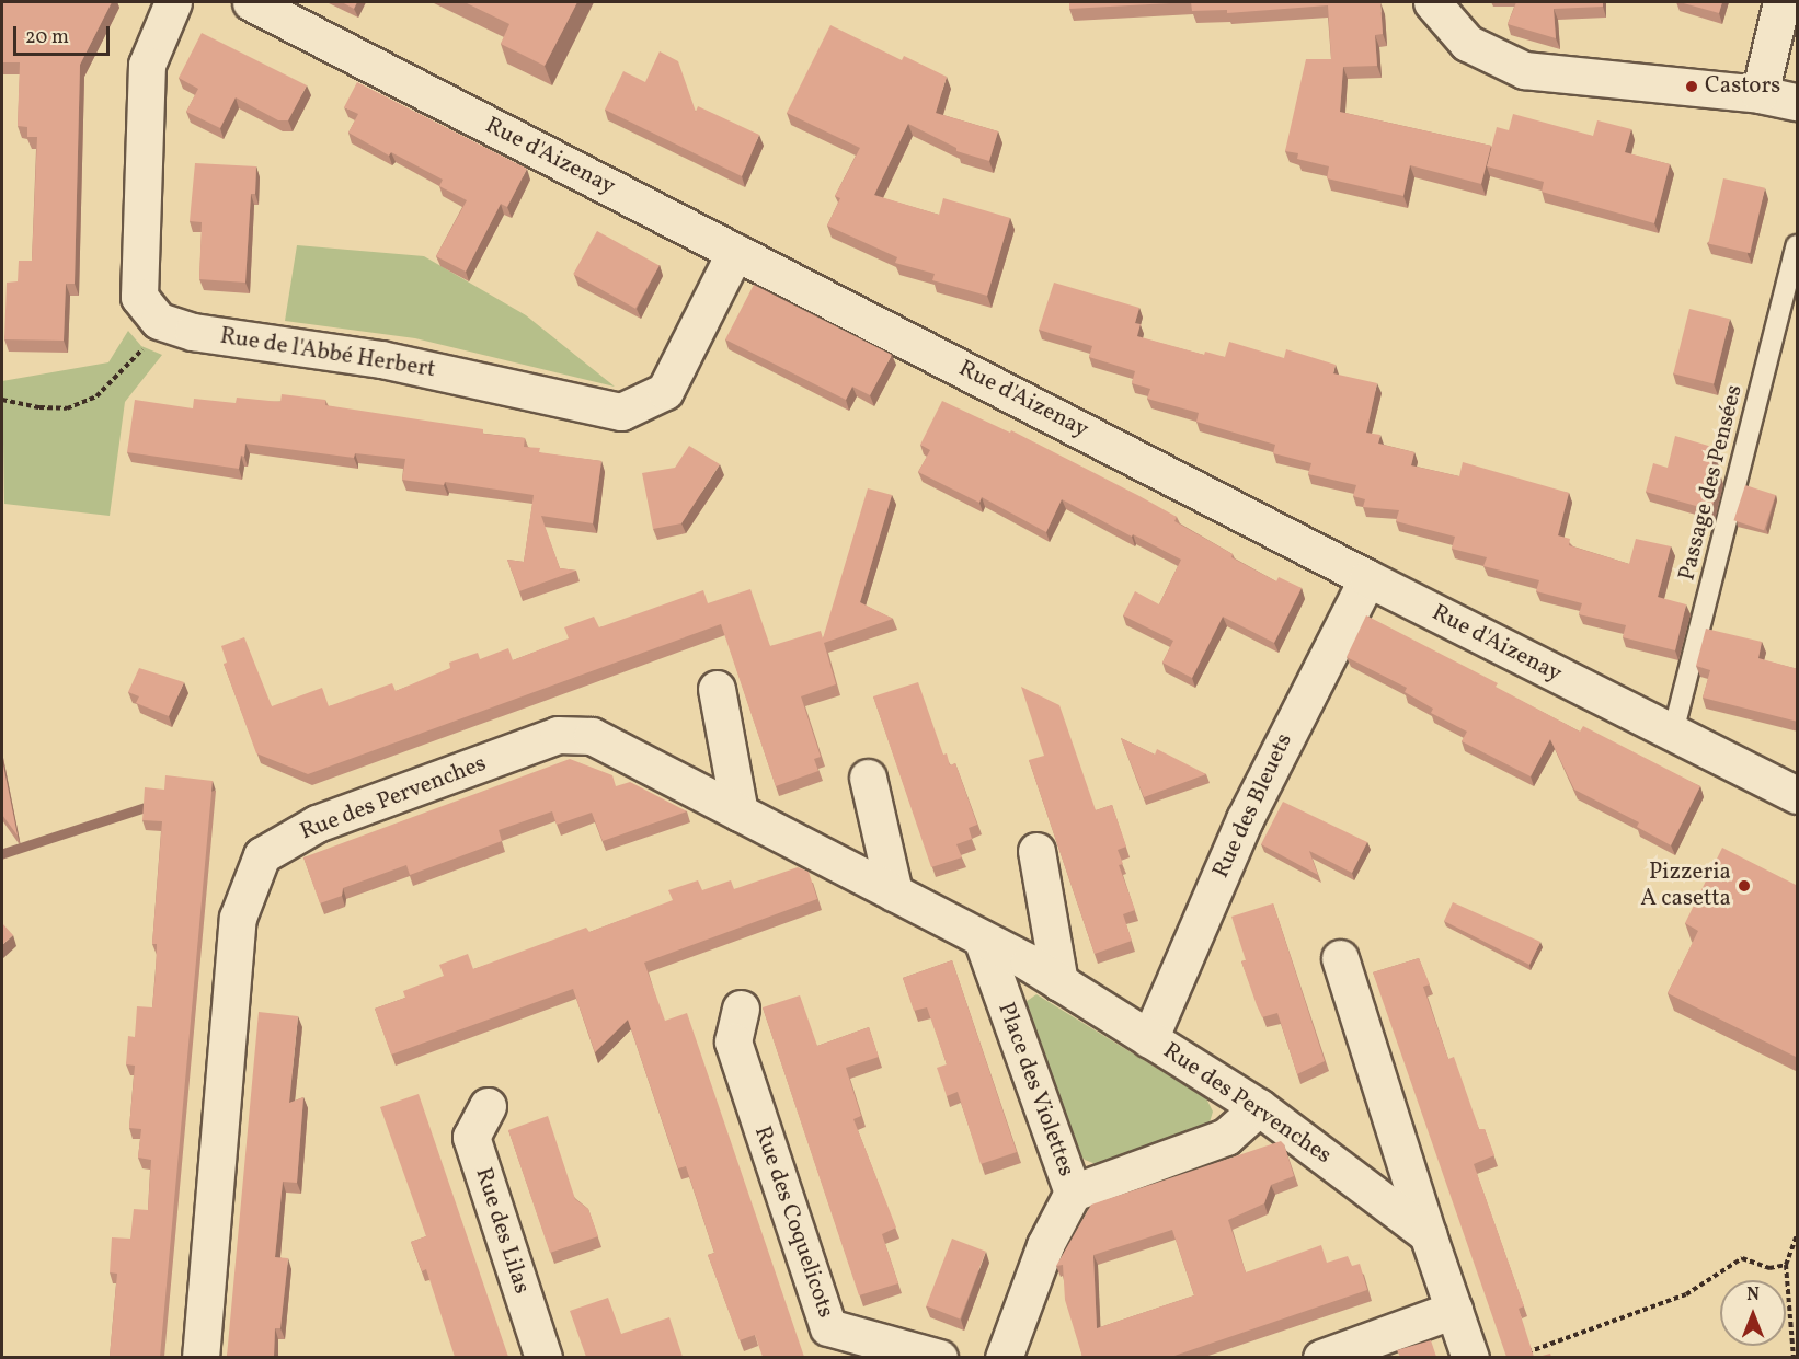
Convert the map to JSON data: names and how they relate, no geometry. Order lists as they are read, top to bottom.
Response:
{
  "streets": {
    "street": [
      "Rue d'Aizenay",
      "Rue de l'Abbé Herbert",
      "Rue des Pervenches",
      "Rue des Bleuets",
      "Place des Violettes",
      "Rue des Coquelicots",
      "Rue des Lilas"
    ],
    "lane": ["Passage des Pensées"]
  },
  "crossings": [
    ["Rue d'Aizenay", "Rue de l'Abbé Herbert"],
    ["Rue d'Aizenay", "Passage des Pensées"],
    ["Rue d'Aizenay", "Rue des Bleuets"],
    ["Rue des Pervenches", "Rue des Bleuets"],
    ["Rue des Pervenches", "Place des Violettes"]
  ],
  "places": ["Castors", "Pizzeria A casetta"],
  "scale_bar": "20 m",
  "north": "top"
}
